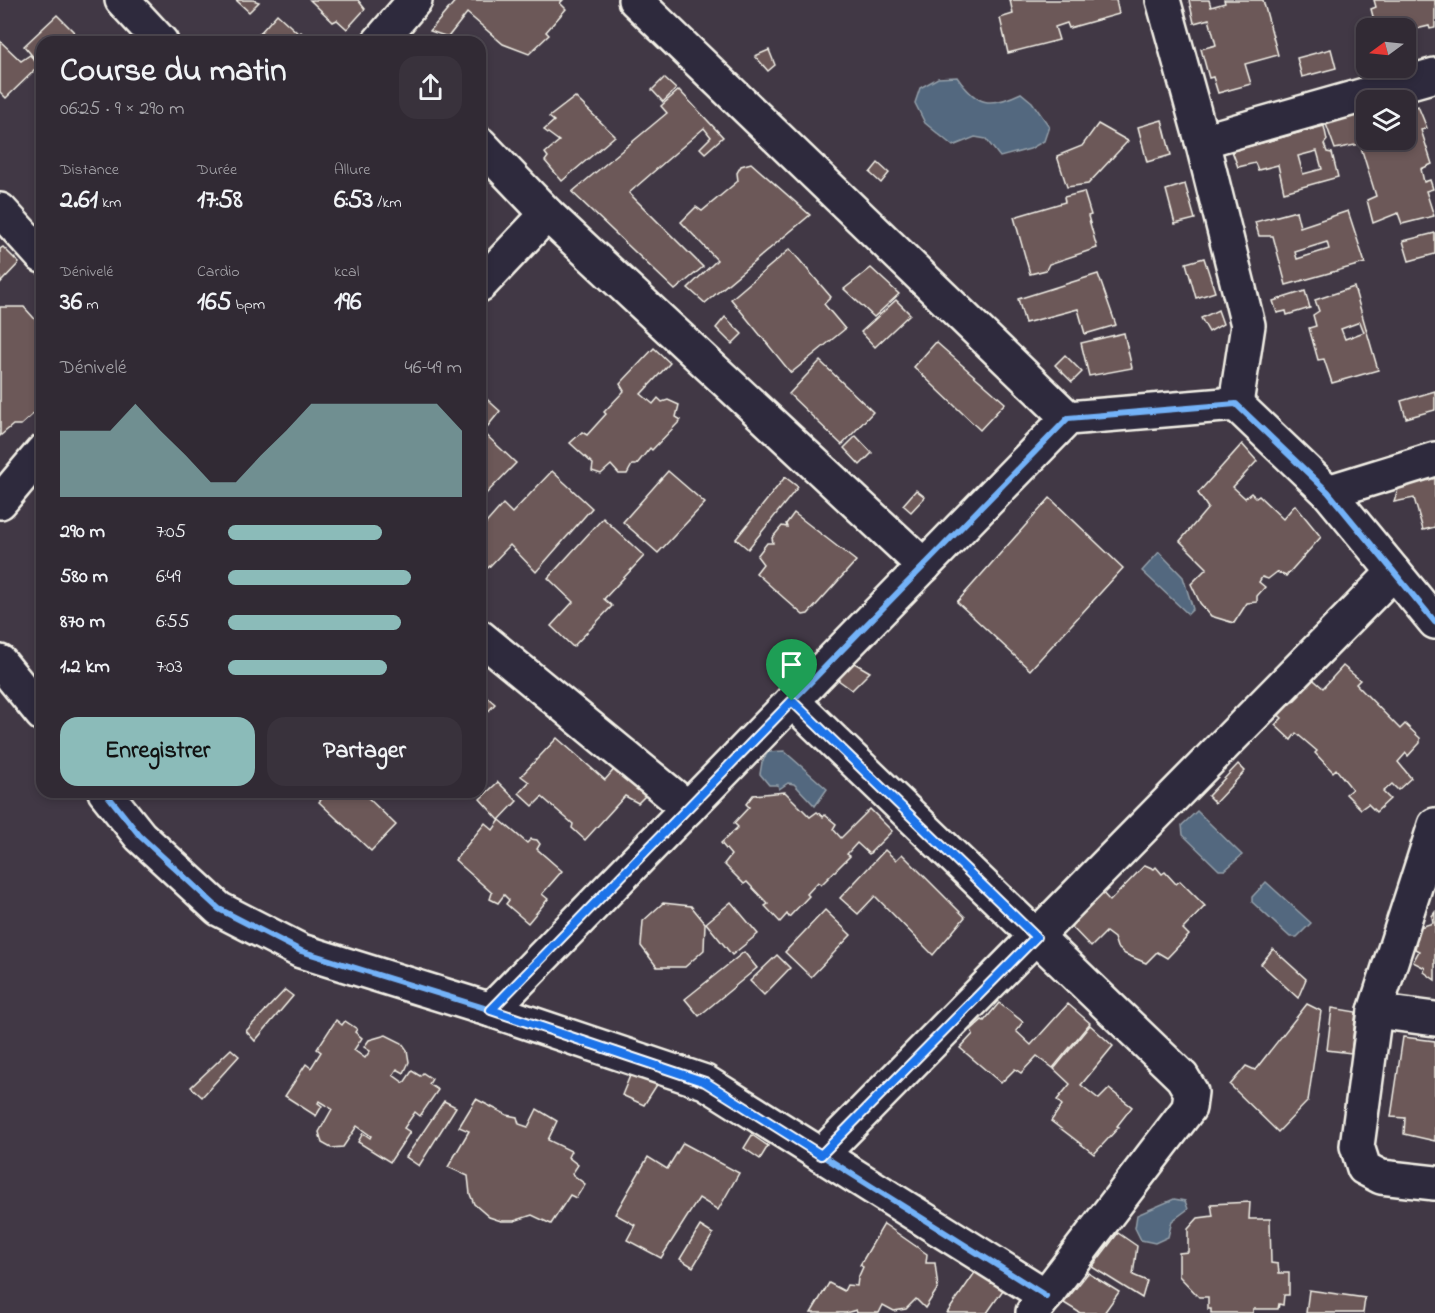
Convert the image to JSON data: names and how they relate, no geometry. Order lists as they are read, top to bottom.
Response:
{
  "north": "left",
  "page": {
    "heading": ["Course du matin", "06:25 · 9 × 290 m"],
    "stats": [
      ["Distance", "2.61 km"],
      ["Durée", "17:58"],
      ["Allure", "6:53 /km"],
      ["Dénivelé", "36 m"],
      ["Cardio", "165 bpm"],
      ["kcal", "196"]
    ],
    "chart": ["Dénivelé", "46–49 m"],
    "list": [
      {
        "name": "290 m",
        "note": "7:05"
      },
      {
        "name": "580 m",
        "note": "6:49"
      },
      {
        "name": "870 m",
        "note": "6:55"
      },
      {
        "name": "1.2 km",
        "note": "7:03"
      }
    ],
    "buttons": ["Enregistrer", "Partager"]
  }
}
